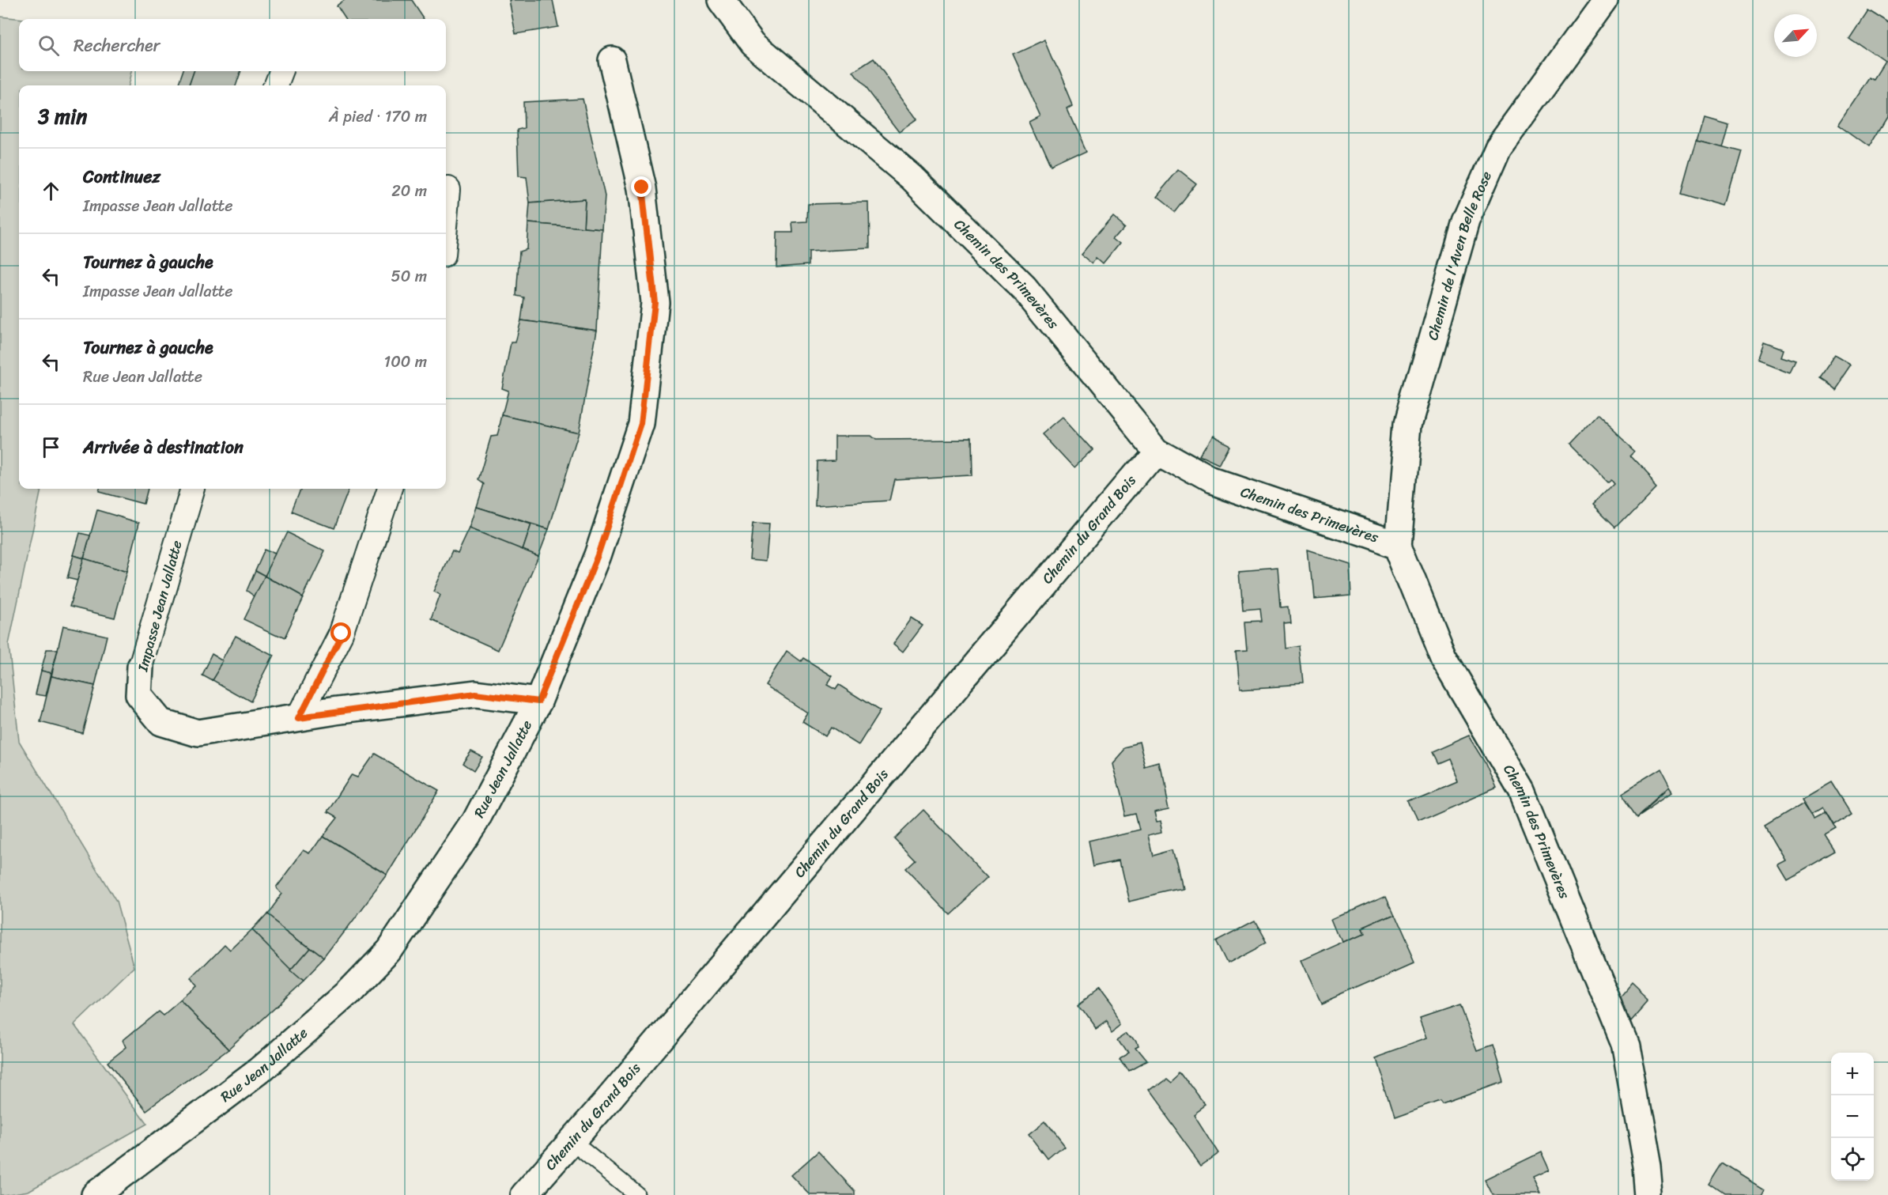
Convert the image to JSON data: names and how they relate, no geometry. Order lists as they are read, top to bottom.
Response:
{
  "streets": {
    "street": [
      "Chemin de l'Aven Belle Rose",
      "Chemin des Primevères",
      "Chemin du Grand Bois",
      "Impasse Jean Jallatte",
      "Rue Jean Jallatte"
    ]
  },
  "crossings": [
    ["Chemin de l'Aven Belle Rose", "Chemin des Primevères"],
    ["Chemin des Primevères", "Chemin du Grand Bois"],
    ["Impasse Jean Jallatte", "Rue Jean Jallatte"]
  ],
  "north": "top right",
  "page": {
    "search": "Rechercher",
    "heading": ["3 min", "À pied · 170 m"],
    "list": [
      ["Continuez", "Impasse Jean Jallatte", "20 m"],
      ["Tournez à gauche", "Impasse Jean Jallatte", "50 m"],
      ["Tournez à gauche", "Rue Jean Jallatte", "100 m"],
      "Arrivée à destination"
    ],
    "map_buttons": ["+", "−"]
  }
}
